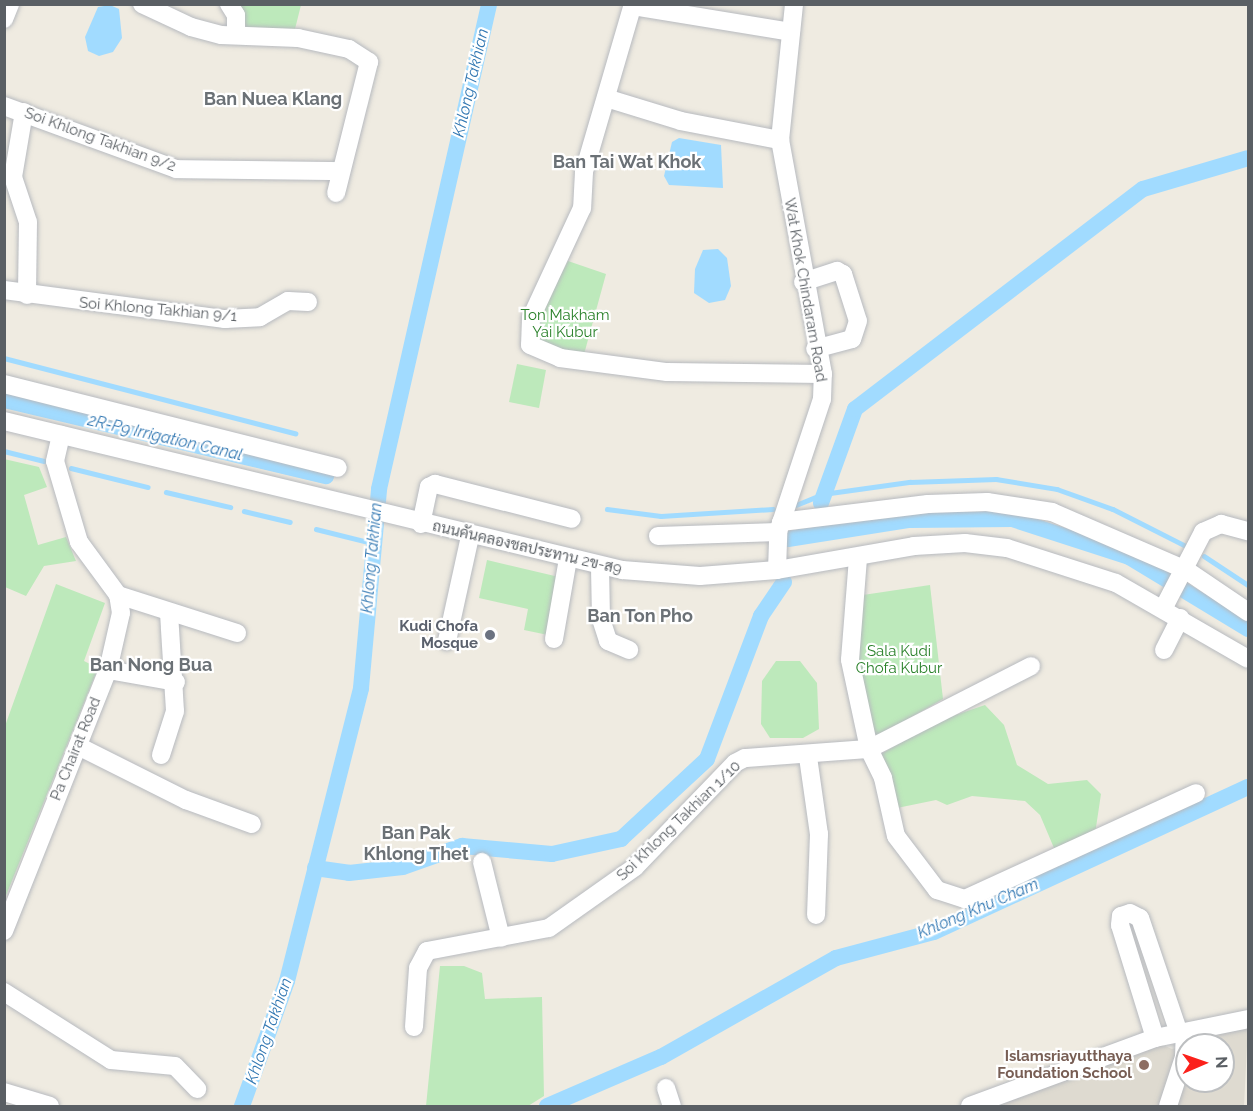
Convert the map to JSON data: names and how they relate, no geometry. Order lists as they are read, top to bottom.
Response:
{
  "streets": {
    "street": [
      "Soi Khlong Takhian 9/2",
      "Wat Khok Chindaram Road",
      "Soi Khlong Takhian 9/1",
      "ถนนคันคลองชลประทาน 2ข-ส9",
      "Pa Chairat Road",
      "Soi Khlong Takhian 1/10"
    ]
  },
  "crossings": [
    ["Wat Khok Chindaram Road", "ถนนคันคลองชลประทาน 2ข-ส9"]
  ],
  "districts": [
    "Ban Nuea Klang",
    "Ban Tai Wat Khok",
    "Ban Ton Pho",
    "Ban Nong Bua",
    "Ban Pak Khlong Thet"
  ],
  "water": ["Khlong Takhian", "2R-P9 Irrigation Canal", "Khlong Khu Cham"],
  "parks": ["Ton Makham Yai Kubur", "Sala Kudi Chofa Kubur"],
  "places": ["Kudi Chofa Mosque", "Islamsriayutthaya Foundation School"],
  "north": "right"
}
